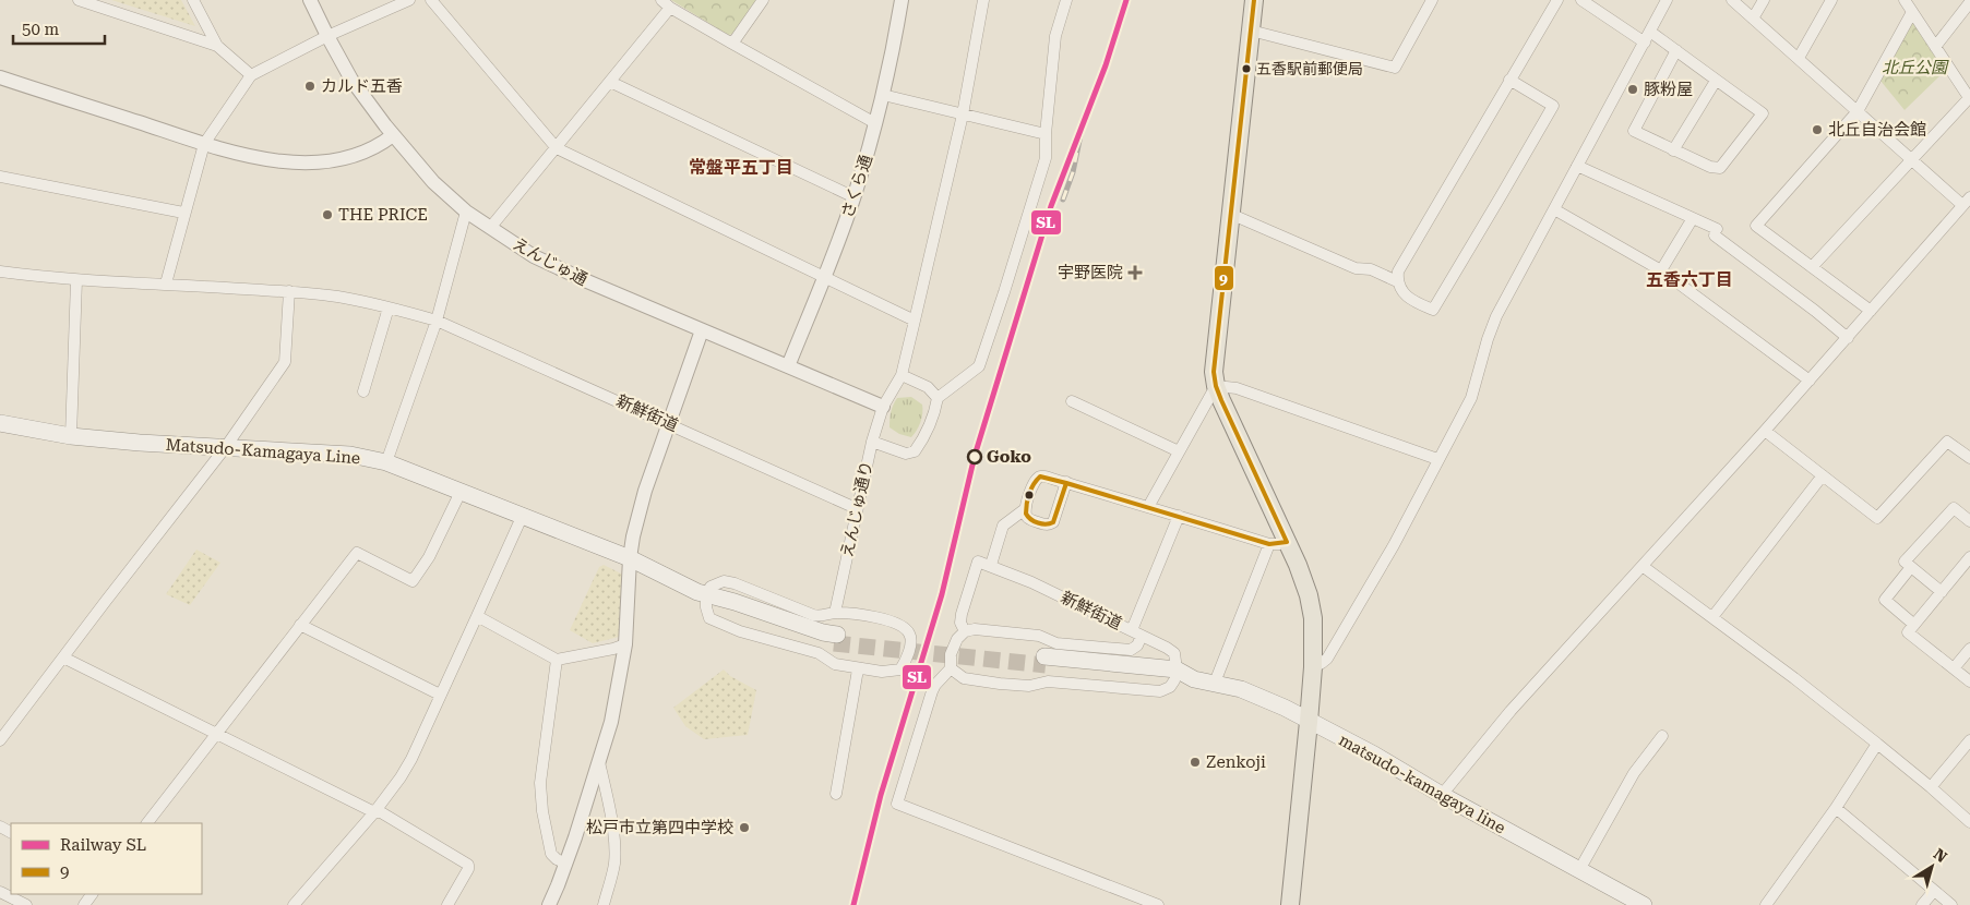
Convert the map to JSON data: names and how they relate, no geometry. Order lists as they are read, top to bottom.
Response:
{
  "streets": {
    "main road": ["Matsudo-Kamagaya Line", "matsudo-kamagaya line"],
    "street": [
      "さくら通",
      "えんじゅ通",
      "新鮮街道",
      "えんじゅ通り"
    ]
  },
  "crossings": [
    ["さくら通", "えんじゅ通"],
    ["えんじゅ通", "えんじゅ通り"],
    ["新鮮街道", "えんじゅ通り"],
    ["新鮮街道", "matsudo-kamagaya line"]
  ],
  "districts": ["常盤平五丁目", "五香六丁目"],
  "parks": ["北丘公園"],
  "places": {
    "other": [
      "五香駅前郵便局",
      "カルド五香",
      "豚粉屋",
      "北丘自治会館",
      "THE PRICE",
      "Goko",
      "Zenkoji",
      "松戸市立第四中学校"
    ],
    "health": ["宇野医院"]
  },
  "lines": ["rail line SL", "transit line 9"],
  "legend": ["Railway SL", "9"],
  "scale_bar": "50 m",
  "north": "top right"
}
